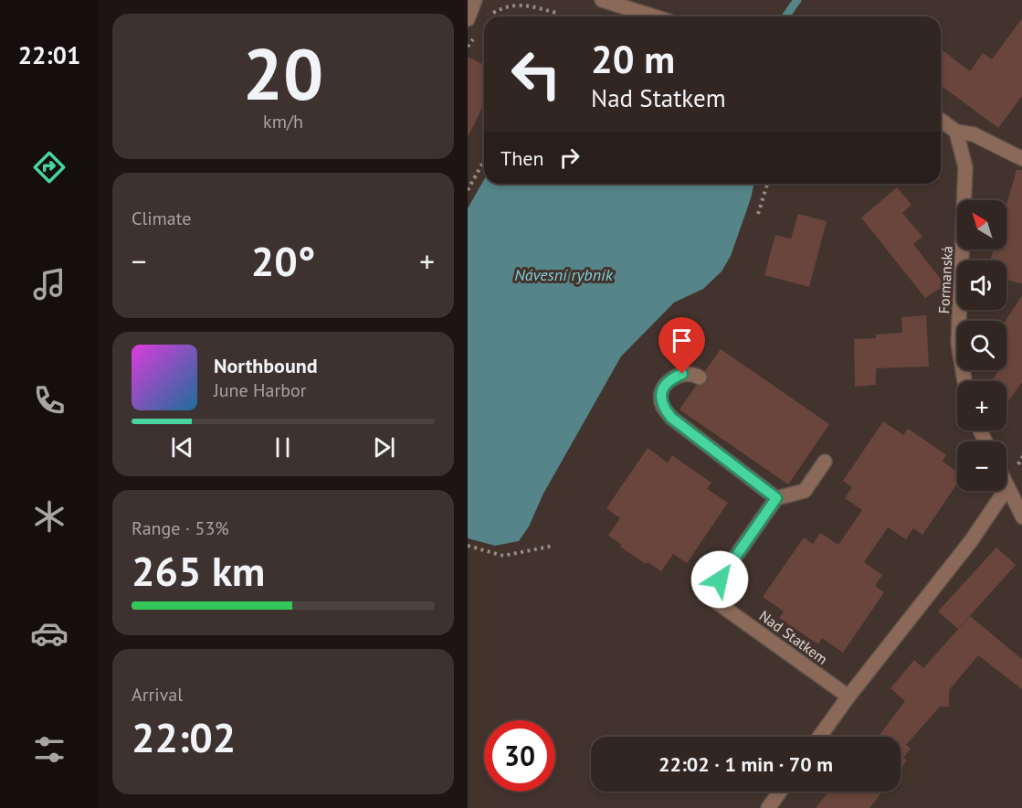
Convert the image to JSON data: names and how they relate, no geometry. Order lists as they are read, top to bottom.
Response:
{
  "streets": {
    "street": ["Formanská", "Nad Statkem"]
  },
  "water": ["Návesní rybník"],
  "north": "top left",
  "page": {
    "tabs": "22:01",
    "tile": [
      ["20", "km/h"],
      "Climate",
      ["Range · 53%", "265 km"],
      ["Arrival", "22:02"]
    ],
    "turn": ["20 m", "Nad Statkem"],
    "then": "Then",
    "map_buttons": ["+", "−"],
    "heat": ["−", "20°", "+"],
    "song": ["Northbound", "June Harbor"],
    "limit": "30",
    "trip": "22:02 · 1 min · 70 m"
  }
}
